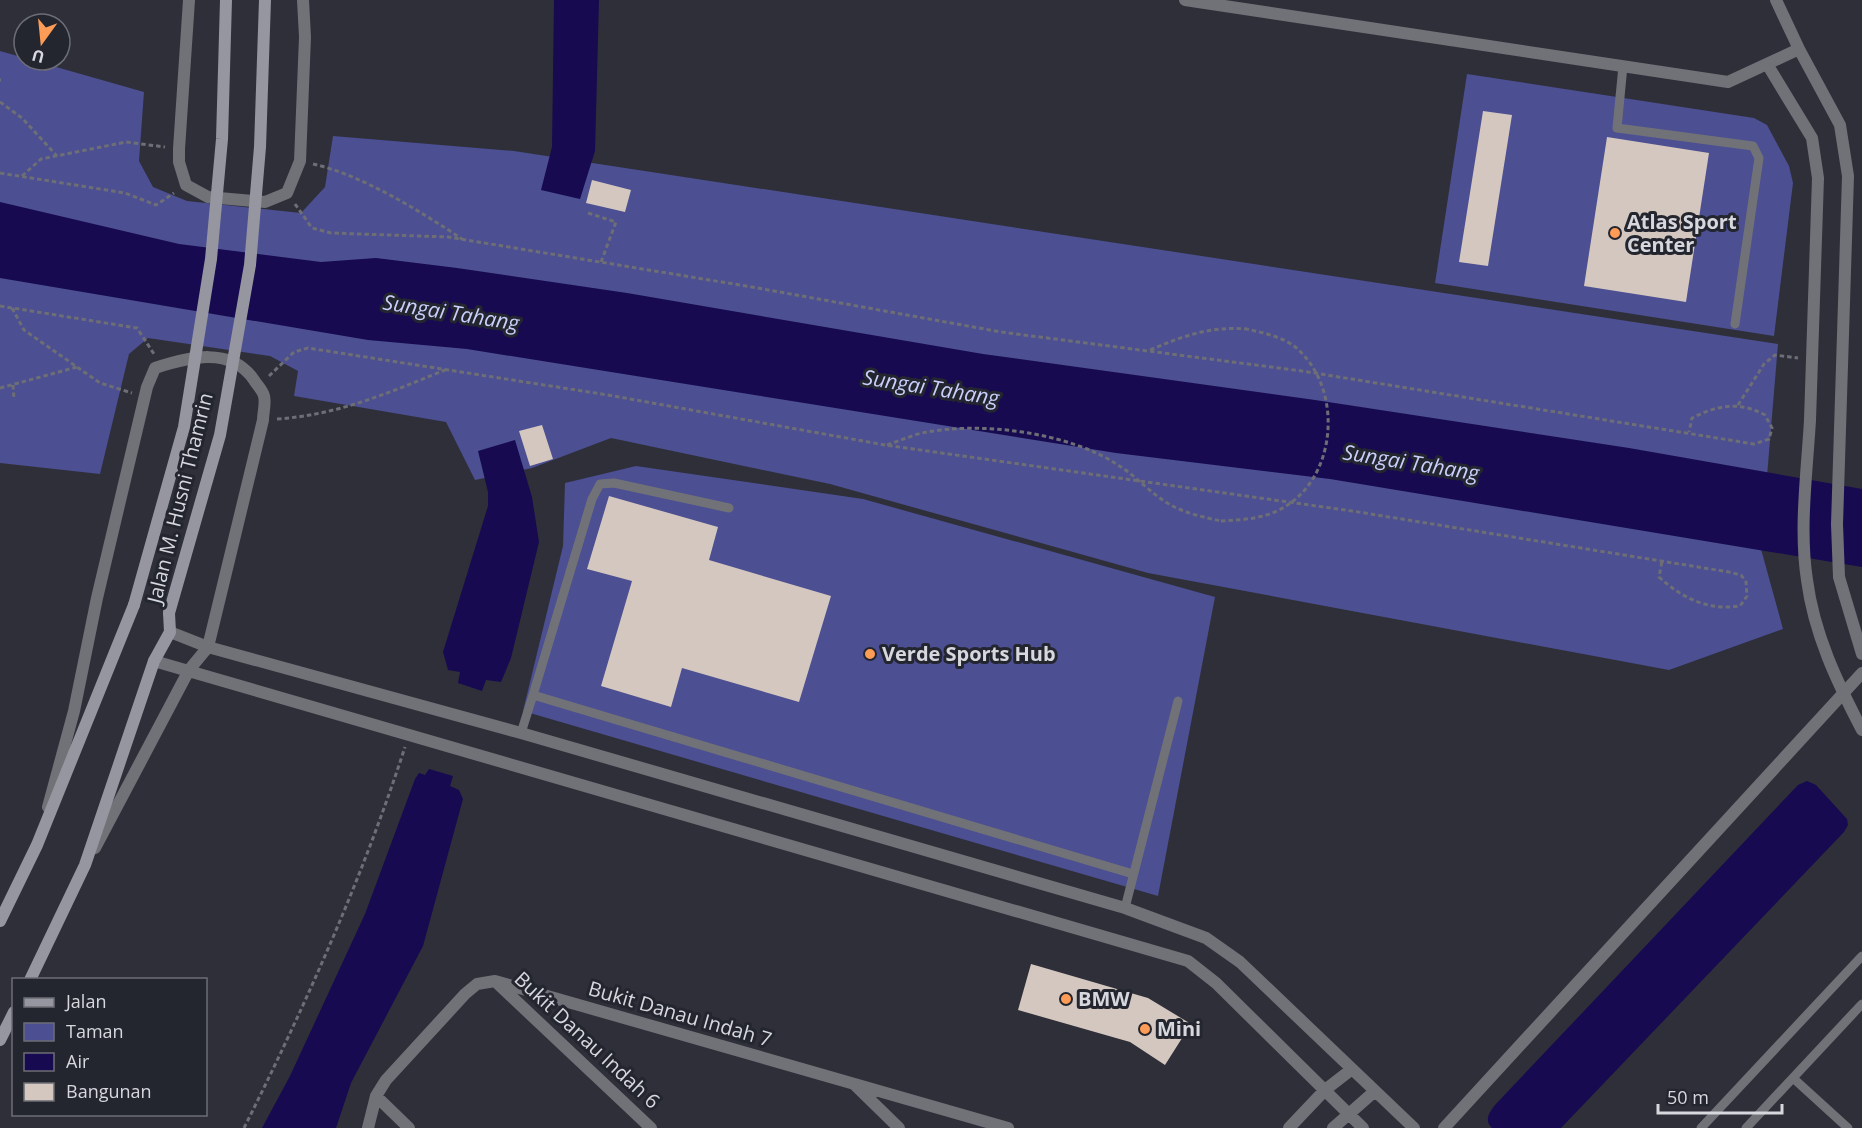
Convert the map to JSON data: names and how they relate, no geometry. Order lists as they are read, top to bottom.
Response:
{
  "streets": {
    "main road": ["Jalan M. Husni Thamrin"],
    "street": ["Bukit Danau Indah 7", "Bukit Danau Indah 6"]
  },
  "crossings": [
    ["Bukit Danau Indah 7", "Bukit Danau Indah 6"]
  ],
  "water": ["Sungai Tahang"],
  "places": [
    "Atlas Sport Center",
    "Verde Sports Hub",
    "BMW",
    "Mini"
  ],
  "legend": [
    "Jalan",
    "Taman",
    "Air",
    "Bangunan"
  ],
  "scale_bar": "50 m",
  "north": "bottom"
}
